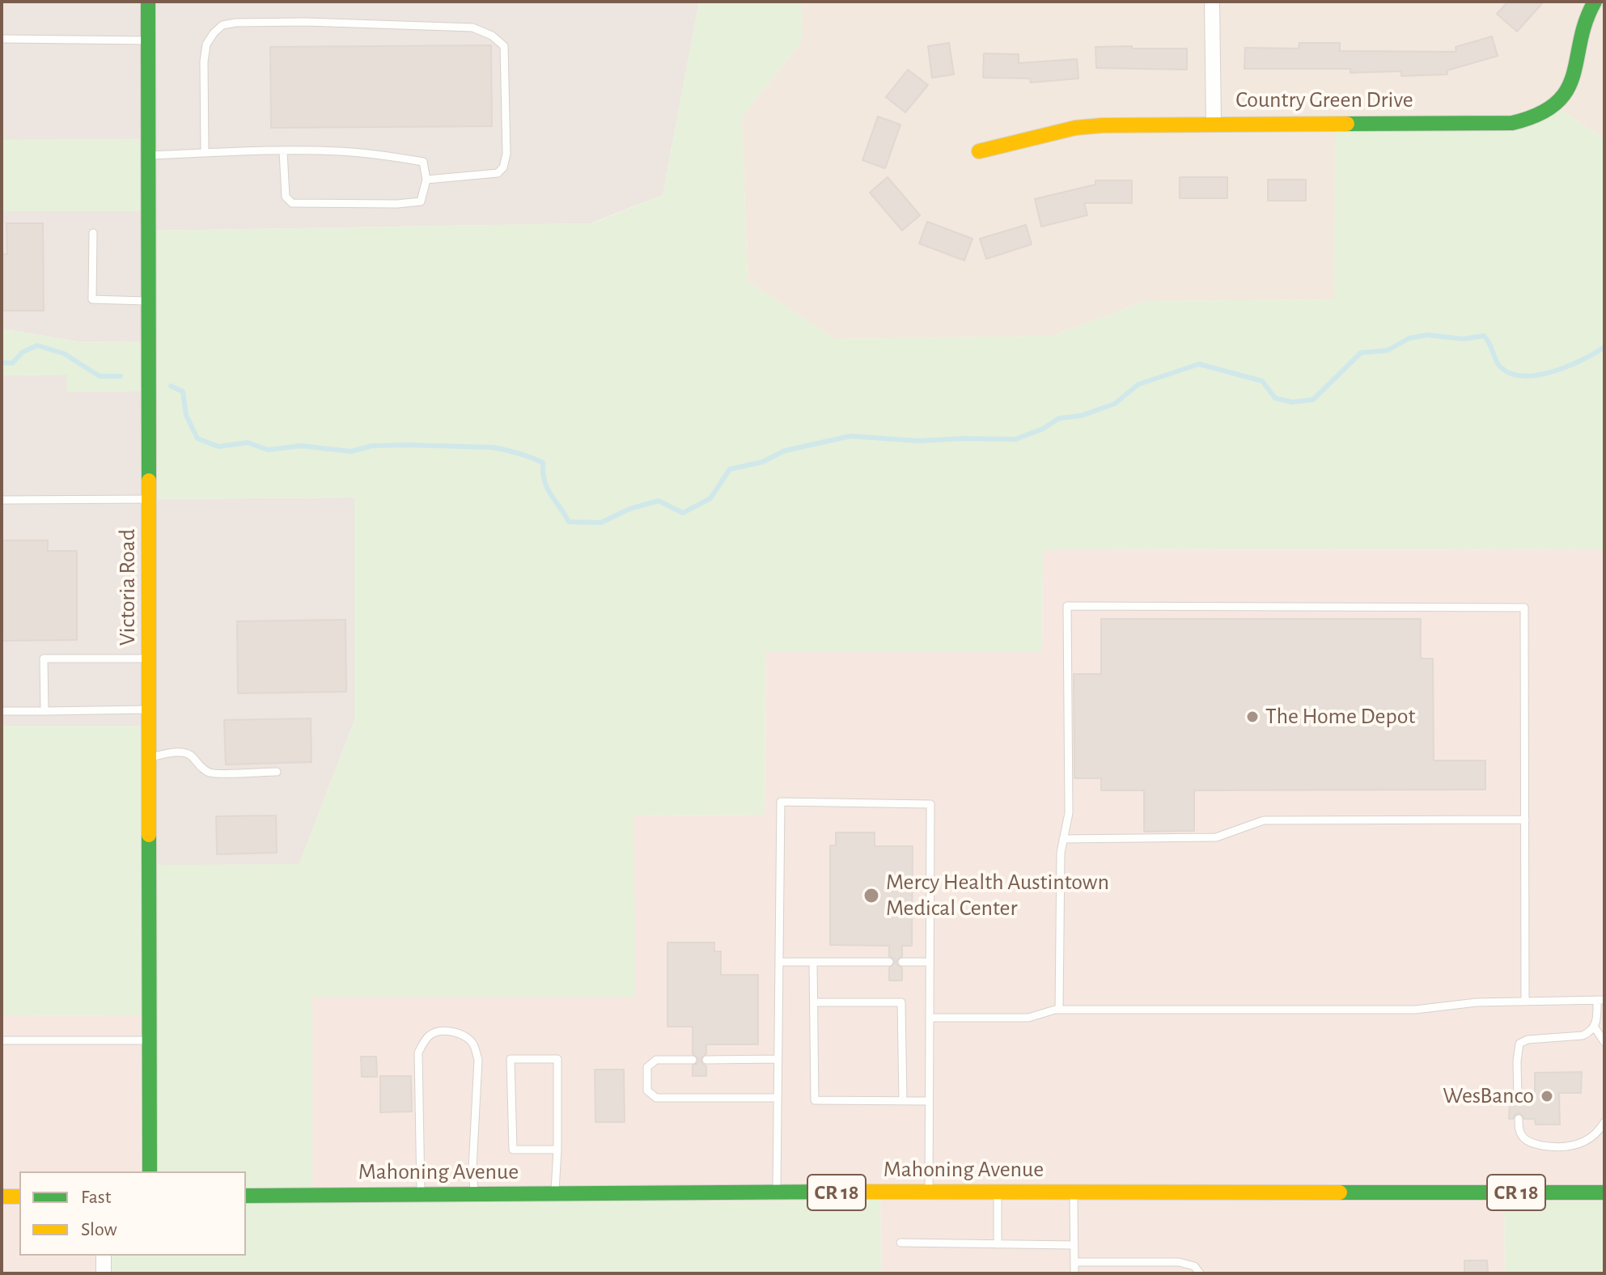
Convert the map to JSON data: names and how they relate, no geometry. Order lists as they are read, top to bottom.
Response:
{
  "streets": {
    "street": [
      "Country Green Drive",
      "Victoria Road",
      "Mahoning Avenue",
      "CR 18"
    ]
  },
  "places": ["The Home Depot", "Mercy Health Austintown Medical Center", "WesBanco"],
  "legend": ["Fast", "Slow"]
}
